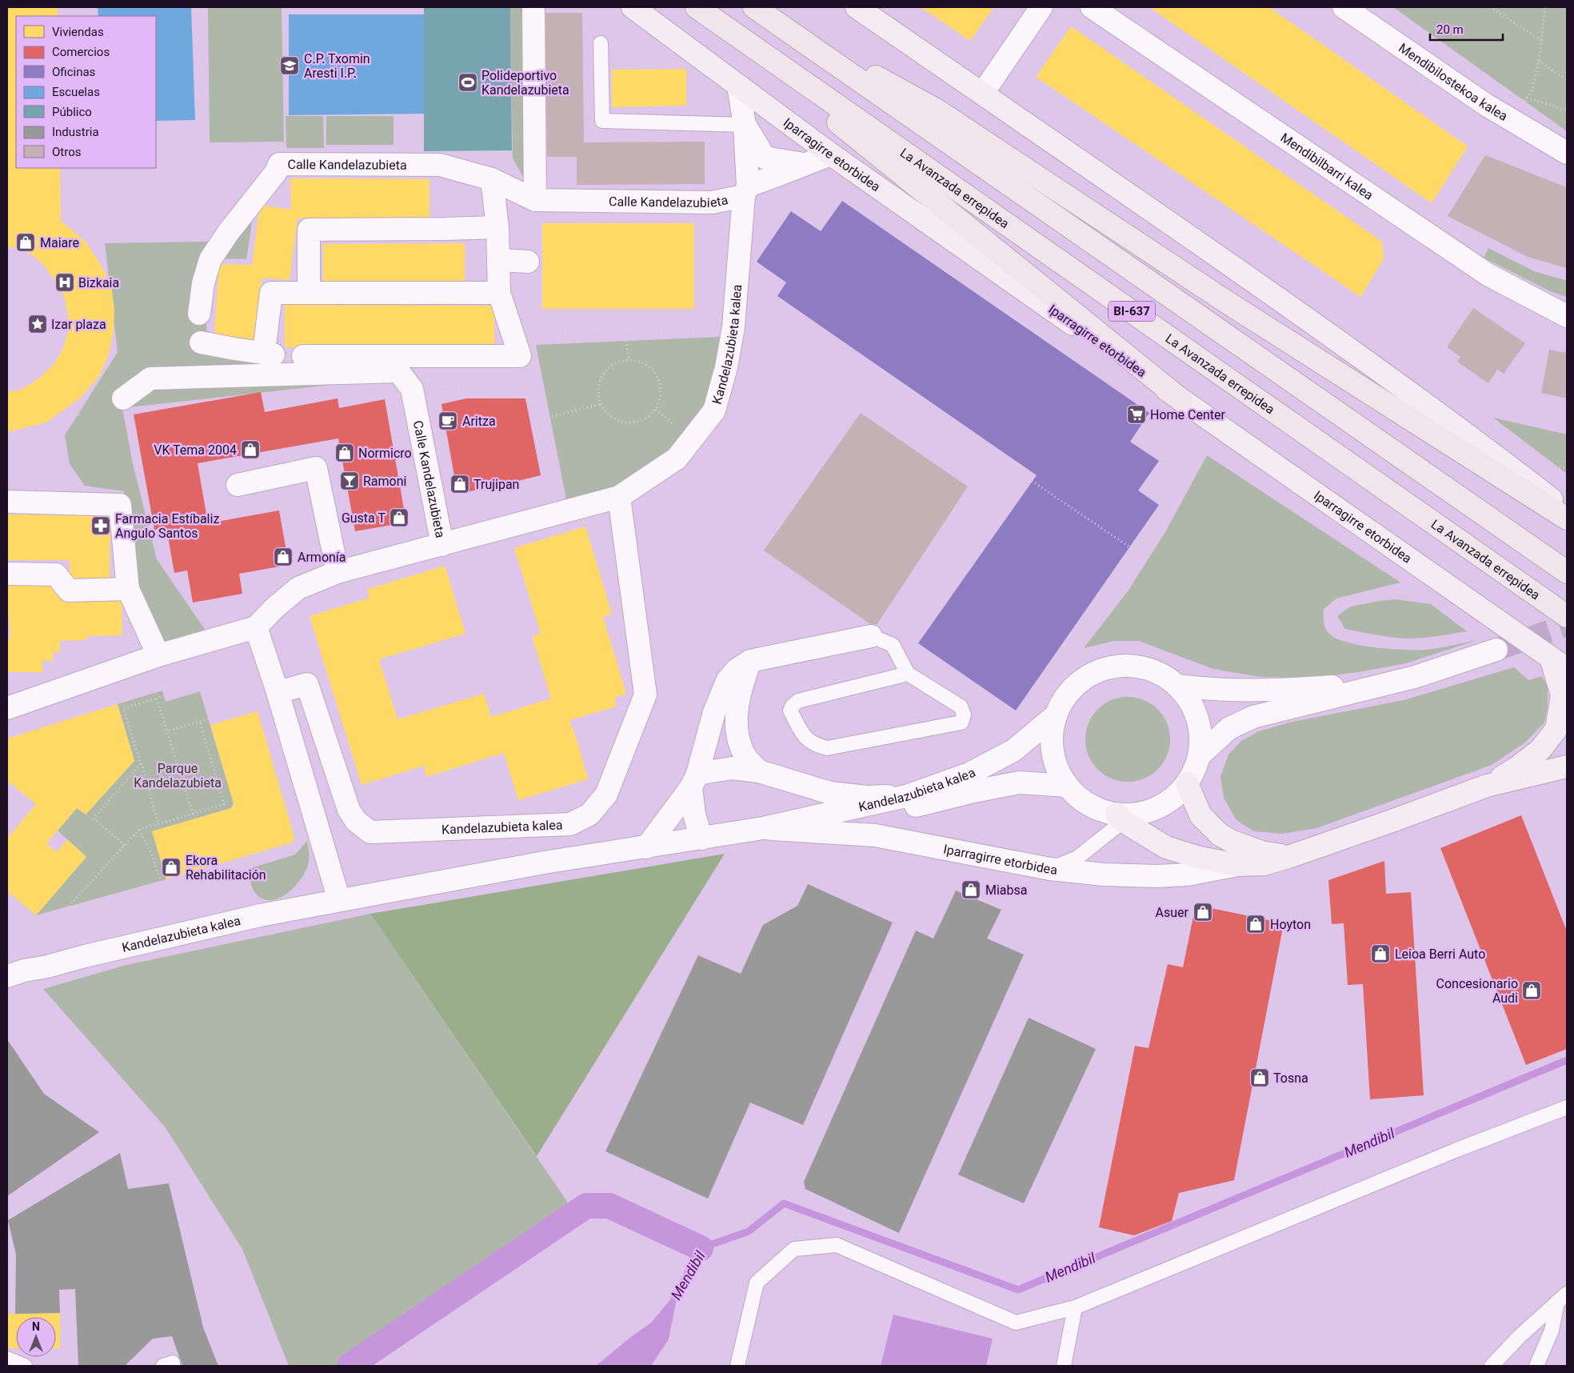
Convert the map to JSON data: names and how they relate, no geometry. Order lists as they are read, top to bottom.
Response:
{
  "streets": {
    "highway": ["La Avanzada errepidea", "BI-637"],
    "main road": ["Iparragirre etorbidea"],
    "street": [
      "Mendibilostekoa kalea",
      "Calle Kandelazubieta",
      "Mendibilbarri kalea",
      "Kandelazubieta kalea"
    ]
  },
  "crossings": [
    ["Iparragirre etorbidea", "Calle Kandelazubieta"],
    ["Iparragirre etorbidea", "Kandelazubieta kalea"],
    ["Calle Kandelazubieta", "Kandelazubieta kalea"]
  ],
  "water": ["Mendibil"],
  "parks": ["Parque Kandelazubieta"],
  "places": {
    "school or university": ["C.P. Txomin Aresti I.P."],
    "sports": ["Polideportivo Kandelazubieta"],
    "shop": [
      "Maiare",
      "VK Tema 2004",
      "Normicro",
      "Trujipan",
      "Gusta T",
      "Armonía",
      "Ekora Rehabilitación",
      "Miabsa",
      "Asuer",
      "Hoyton",
      "Leioa Berri Auto",
      "Concesionario Audi",
      "Tosna"
    ],
    "hospital": ["Bizkaia"],
    "place": ["Izar plaza"],
    "supermarket": ["Home Center"],
    "cafe": ["Aritza"],
    "bar": ["Ramoni"],
    "pharmacy": ["Farmacia Estíbaliz Angulo Santos"]
  },
  "legend": [
    "Viviendas",
    "Comercios",
    "Oficinas",
    "Escuelas",
    "Público",
    "Industria",
    "Otros"
  ],
  "scale_bar": "20 m",
  "north": "top"
}
